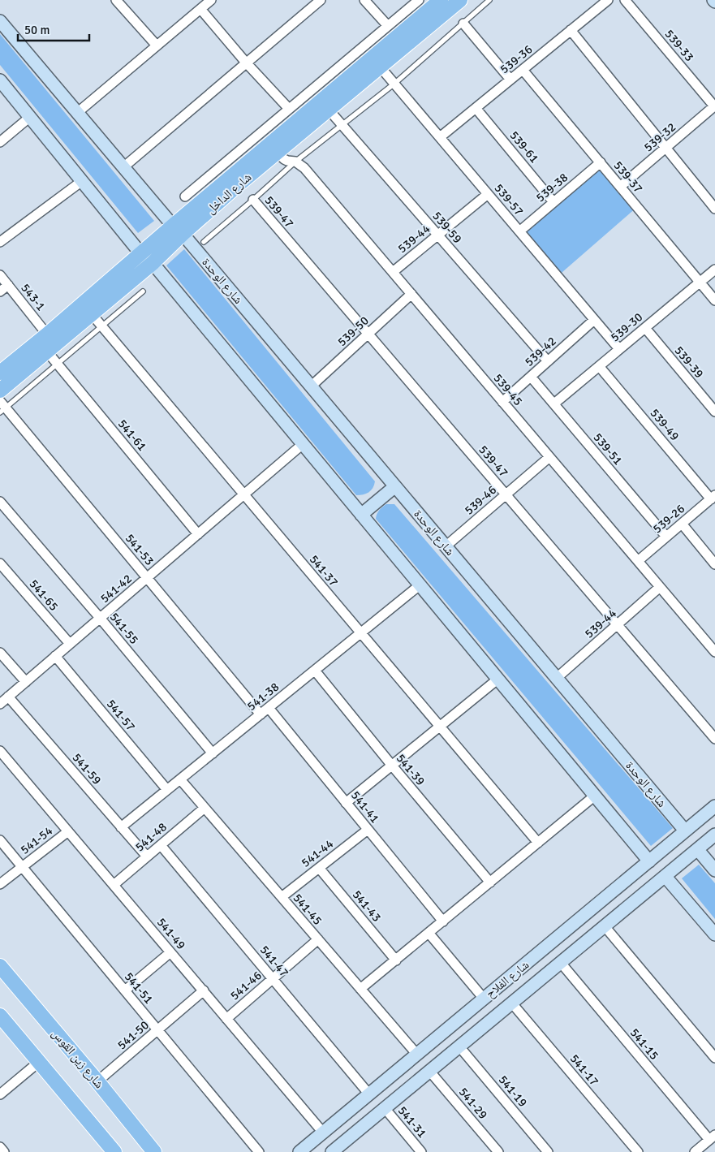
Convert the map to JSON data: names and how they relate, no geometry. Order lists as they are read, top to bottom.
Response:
{
  "streets": {
    "main road": ["شارع الداخل", "شارع زين القوس"],
    "street": [
      "539-33",
      "539-36",
      "539-32",
      "539-61",
      "539-37",
      "539-38",
      "539-57",
      "539-47",
      "539-59",
      "539-44",
      "شارع الوحدة",
      "543-1",
      "539-30",
      "539-50",
      "539-42",
      "539-39",
      "539-45",
      "539-49",
      "541-61",
      "539-51",
      "539-46",
      "539-26",
      "541-53",
      "541-37",
      "541-42",
      "541-65",
      "541-55",
      "541-38",
      "541-57",
      "541-59",
      "541-39",
      "541-41",
      "541-48",
      "541-54",
      "541-44",
      "541-43",
      "541-45",
      "541-49",
      "541-47",
      "شارع الفلاح",
      "541-46",
      "541-51",
      "541-50",
      "541-15",
      "541-17",
      "541-19",
      "541-29",
      "541-31"
    ]
  },
  "crossings": [
    ["539-33", "539-32"],
    ["539-36", "539-61"],
    ["539-36", "539-37"],
    ["539-36", "539-57"],
    ["539-32", "539-37"],
    ["539-61", "539-38"],
    ["539-37", "539-38"],
    ["539-37", "539-30"],
    ["539-38", "539-57"],
    ["شارع الداخل", "539-57"],
    ["شارع الداخل", "539-59"],
    ["شارع الداخل", "شارع الوحدة"],
    ["شارع الداخل", "543-1"],
    ["شارع الداخل", "539-45"],
    ["شارع الداخل", "541-61"],
    ["شارع الداخل", "541-37"],
    ["539-57", "539-44"],
    ["539-57", "539-30"],
    ["539-57", "539-42"],
    ["539-47", "539-44"],
    ["539-47", "539-50"],
    ["539-47", "539-46"],
    ["539-59", "539-44"],
    ["539-59", "539-42"],
    ["539-44", "شارع الوحدة"],
    ["539-44", "539-45"],
    ["شارع الوحدة", "539-50"],
    ["شارع الوحدة", "539-46"],
    ["شارع الوحدة", "شارع الفلاح"],
    ["539-30", "539-39"],
    ["539-30", "539-49"],
    ["539-30", "539-51"],
    ["539-50", "539-45"],
    ["539-42", "539-45"],
    ["539-42", "539-51"],
    ["539-45", "539-46"],
    ["539-45", "539-26"],
    ["539-49", "539-26"],
    ["541-61", "541-42"],
    ["539-51", "539-26"],
    ["541-53", "541-42"],
    ["541-53", "541-38"],
    ["541-37", "541-42"],
    ["541-37", "541-38"],
    ["541-42", "541-65"],
    ["541-42", "541-55"],
    ["541-42", "541-57"],
    ["541-42", "541-59"],
    ["541-55", "541-38"],
    ["541-38", "541-57"],
    ["541-38", "541-59"],
    ["541-38", "541-39"],
    ["541-38", "541-41"],
    ["541-38", "541-45"],
    ["541-59", "541-48"],
    ["541-41", "541-44"],
    ["541-48", "541-45"],
    ["541-48", "541-49"],
    ["541-48", "541-47"],
    ["541-54", "541-49"],
    ["541-54", "541-51"],
    ["541-44", "541-43"],
    ["541-44", "541-45"],
    ["541-45", "شارع الفلاح"],
    ["541-45", "541-46"],
    ["541-49", "شارع الفلاح"],
    ["541-49", "541-46"],
    ["541-49", "541-50"],
    ["541-47", "شارع الفلاح"],
    ["541-47", "541-46"],
    ["شارع الفلاح", "541-15"],
    ["شارع الفلاح", "541-17"],
    ["شارع الفلاح", "541-19"],
    ["شارع الفلاح", "541-29"],
    ["شارع الفلاح", "541-31"],
    ["541-51", "541-50"],
    ["541-50", "شارع زين القوس"]
  ],
  "scale_bar": "50 m"
}
